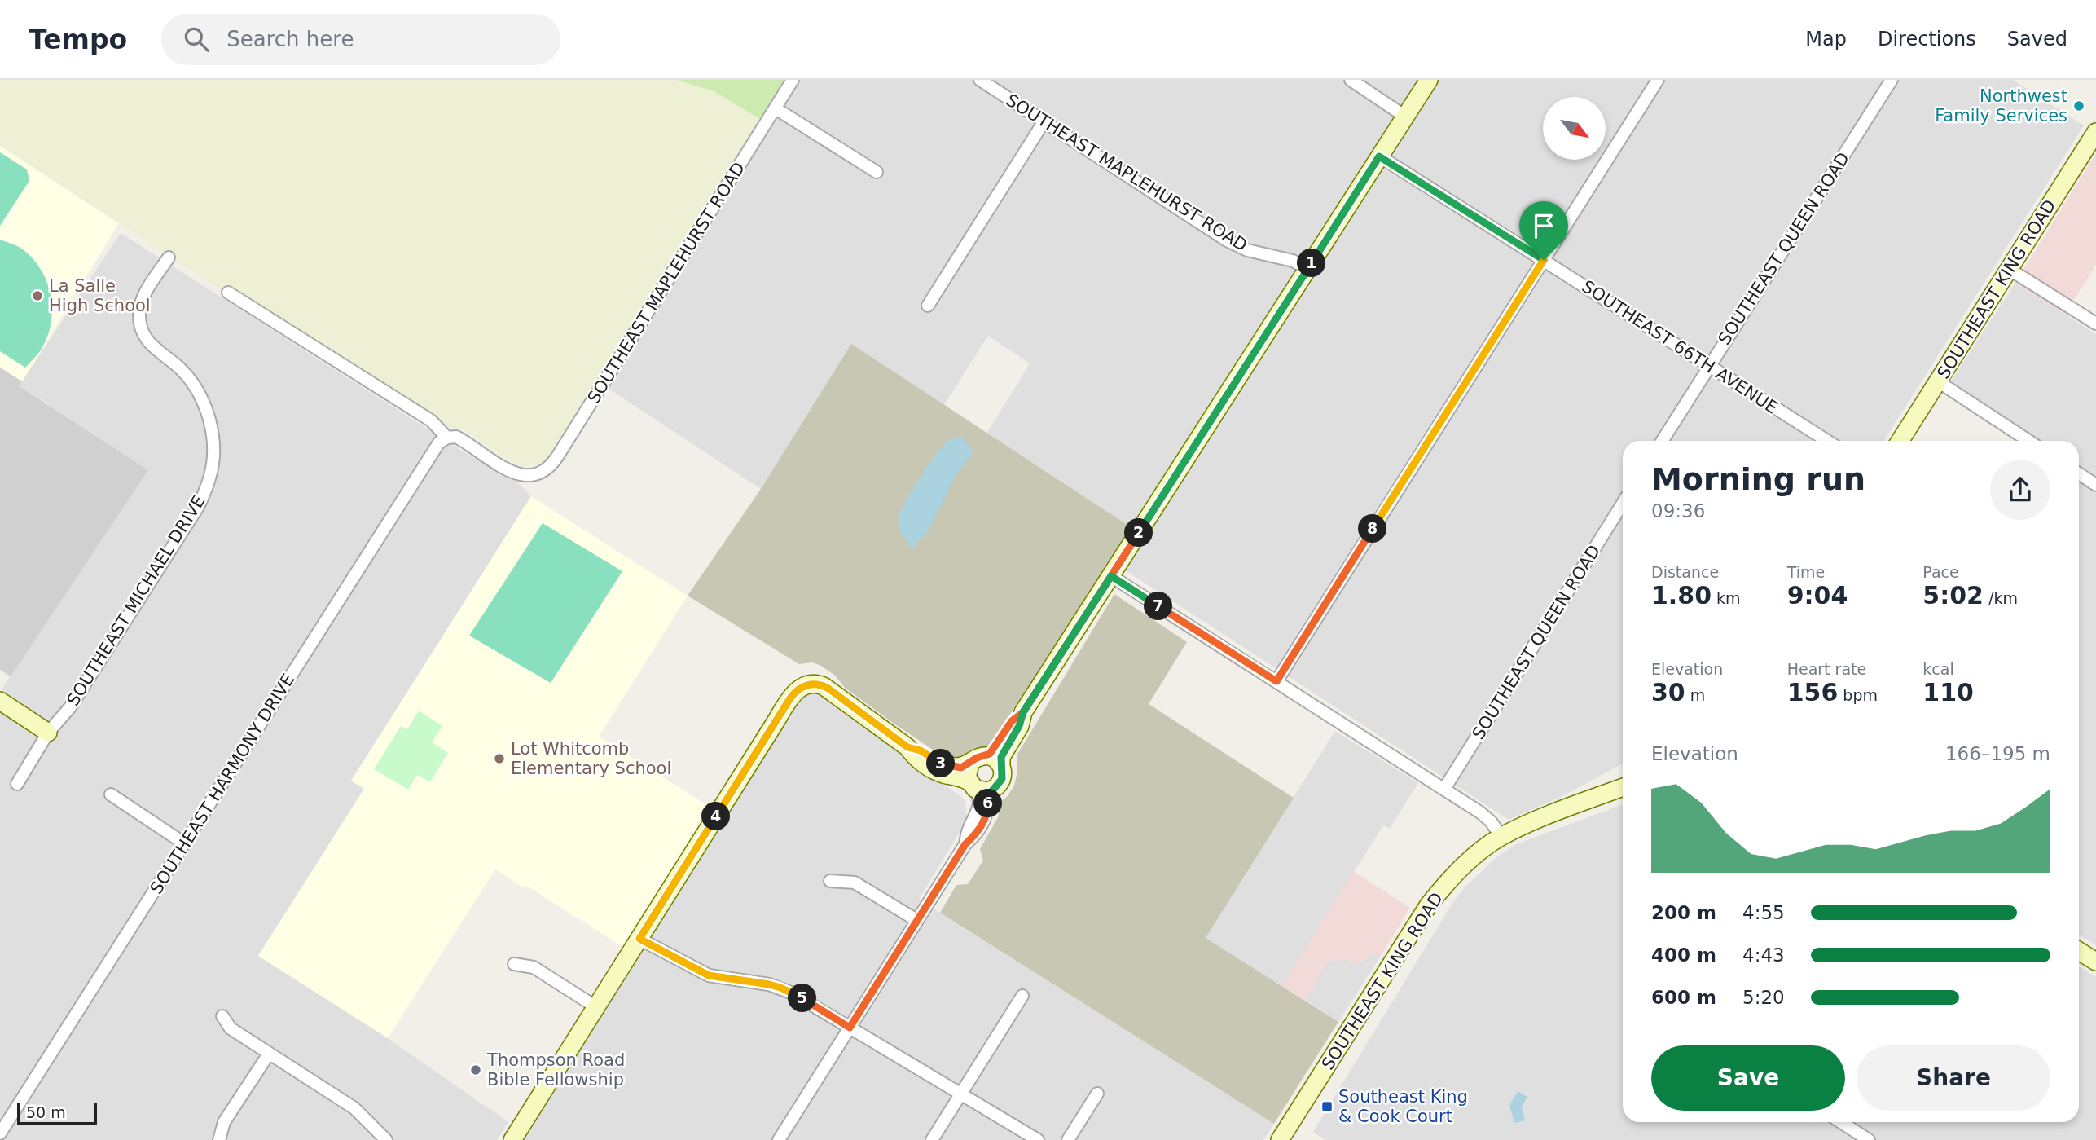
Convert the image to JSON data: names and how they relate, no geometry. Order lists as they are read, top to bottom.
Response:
{
  "streets": {
    "street": [
      "SOUTHEAST MAPLEHURST ROAD",
      "SOUTHEAST QUEEN ROAD",
      "SOUTHEAST KING ROAD",
      "SOUTHEAST 66TH AVENUE",
      "SOUTHEAST MICHAEL DRIVE",
      "SOUTHEAST HARMONY DRIVE"
    ]
  },
  "crossings": [
    ["SOUTHEAST MAPLEHURST ROAD", "SOUTHEAST HARMONY DRIVE"],
    ["SOUTHEAST QUEEN ROAD", "SOUTHEAST 66TH AVENUE"]
  ],
  "places": {
    "other": [
      "Northwest Family Services",
      "La Salle High School",
      "Lot Whitcomb Elementary School",
      "Thompson Road Bible Fellowship"
    ],
    "transit": ["Southeast King & Cook Court"]
  },
  "scale_bar": "50 m",
  "north": "bottom right",
  "page": {
    "header": "Tempo",
    "search": "Search here",
    "nav": ["Map", "Directions", "Saved"],
    "pins": [
      "1",
      "8",
      "2",
      "7",
      "3",
      "6",
      "4",
      "5"
    ],
    "heading": ["Morning run", "09:36"],
    "stats": [
      ["Distance", "1.80 km"],
      ["Time", "9:04"],
      ["Pace", "5:02 /km"],
      ["Elevation", "30 m"],
      ["Heart rate", "156 bpm"],
      ["kcal", "110"]
    ],
    "chart": ["Elevation", "166–195 m"],
    "list": [
      {
        "name": "200 m",
        "note": "4:55"
      },
      {
        "name": "400 m",
        "note": "4:43"
      },
      {
        "name": "600 m",
        "note": "5:20"
      }
    ],
    "buttons": ["Save", "Share"],
    "scale": "50 m"
  }
}
